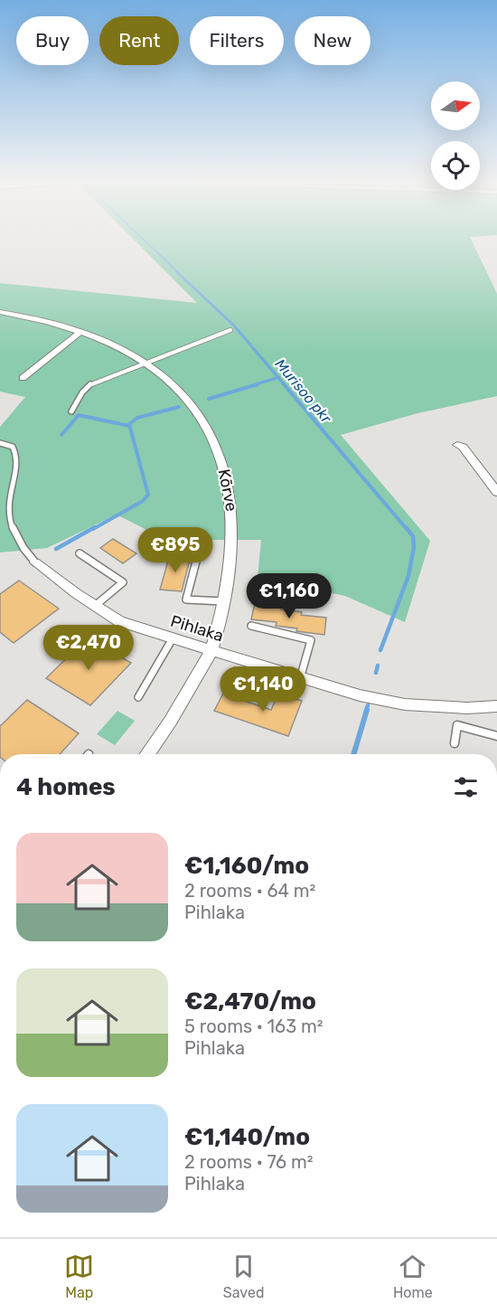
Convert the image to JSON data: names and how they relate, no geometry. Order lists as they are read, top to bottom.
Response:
{
  "streets": {
    "street": ["Kõrve", "Pihlaka"]
  },
  "crossings": [
    ["Kõrve", "Pihlaka"]
  ],
  "water": ["Murisoo pkr"],
  "north": "right",
  "page": {
    "chip": [
      "Buy",
      "Rent",
      "Filters",
      "New"
    ],
    "price": [
      "€895",
      "€1,160",
      "€2,470",
      "€1,140"
    ],
    "heading": "4 homes",
    "list": [
      {
        "name": "€1,160/mo",
        "note": "2 rooms · 64 m² · Pihlaka"
      },
      {
        "name": "€2,470/mo",
        "note": "5 rooms · 163 m² · Pihlaka"
      },
      {
        "name": "€1,140/mo",
        "note": "2 rooms · 76 m² · Pihlaka"
      }
    ],
    "tabs": ["Map", "Saved", "Home"]
  }
}
